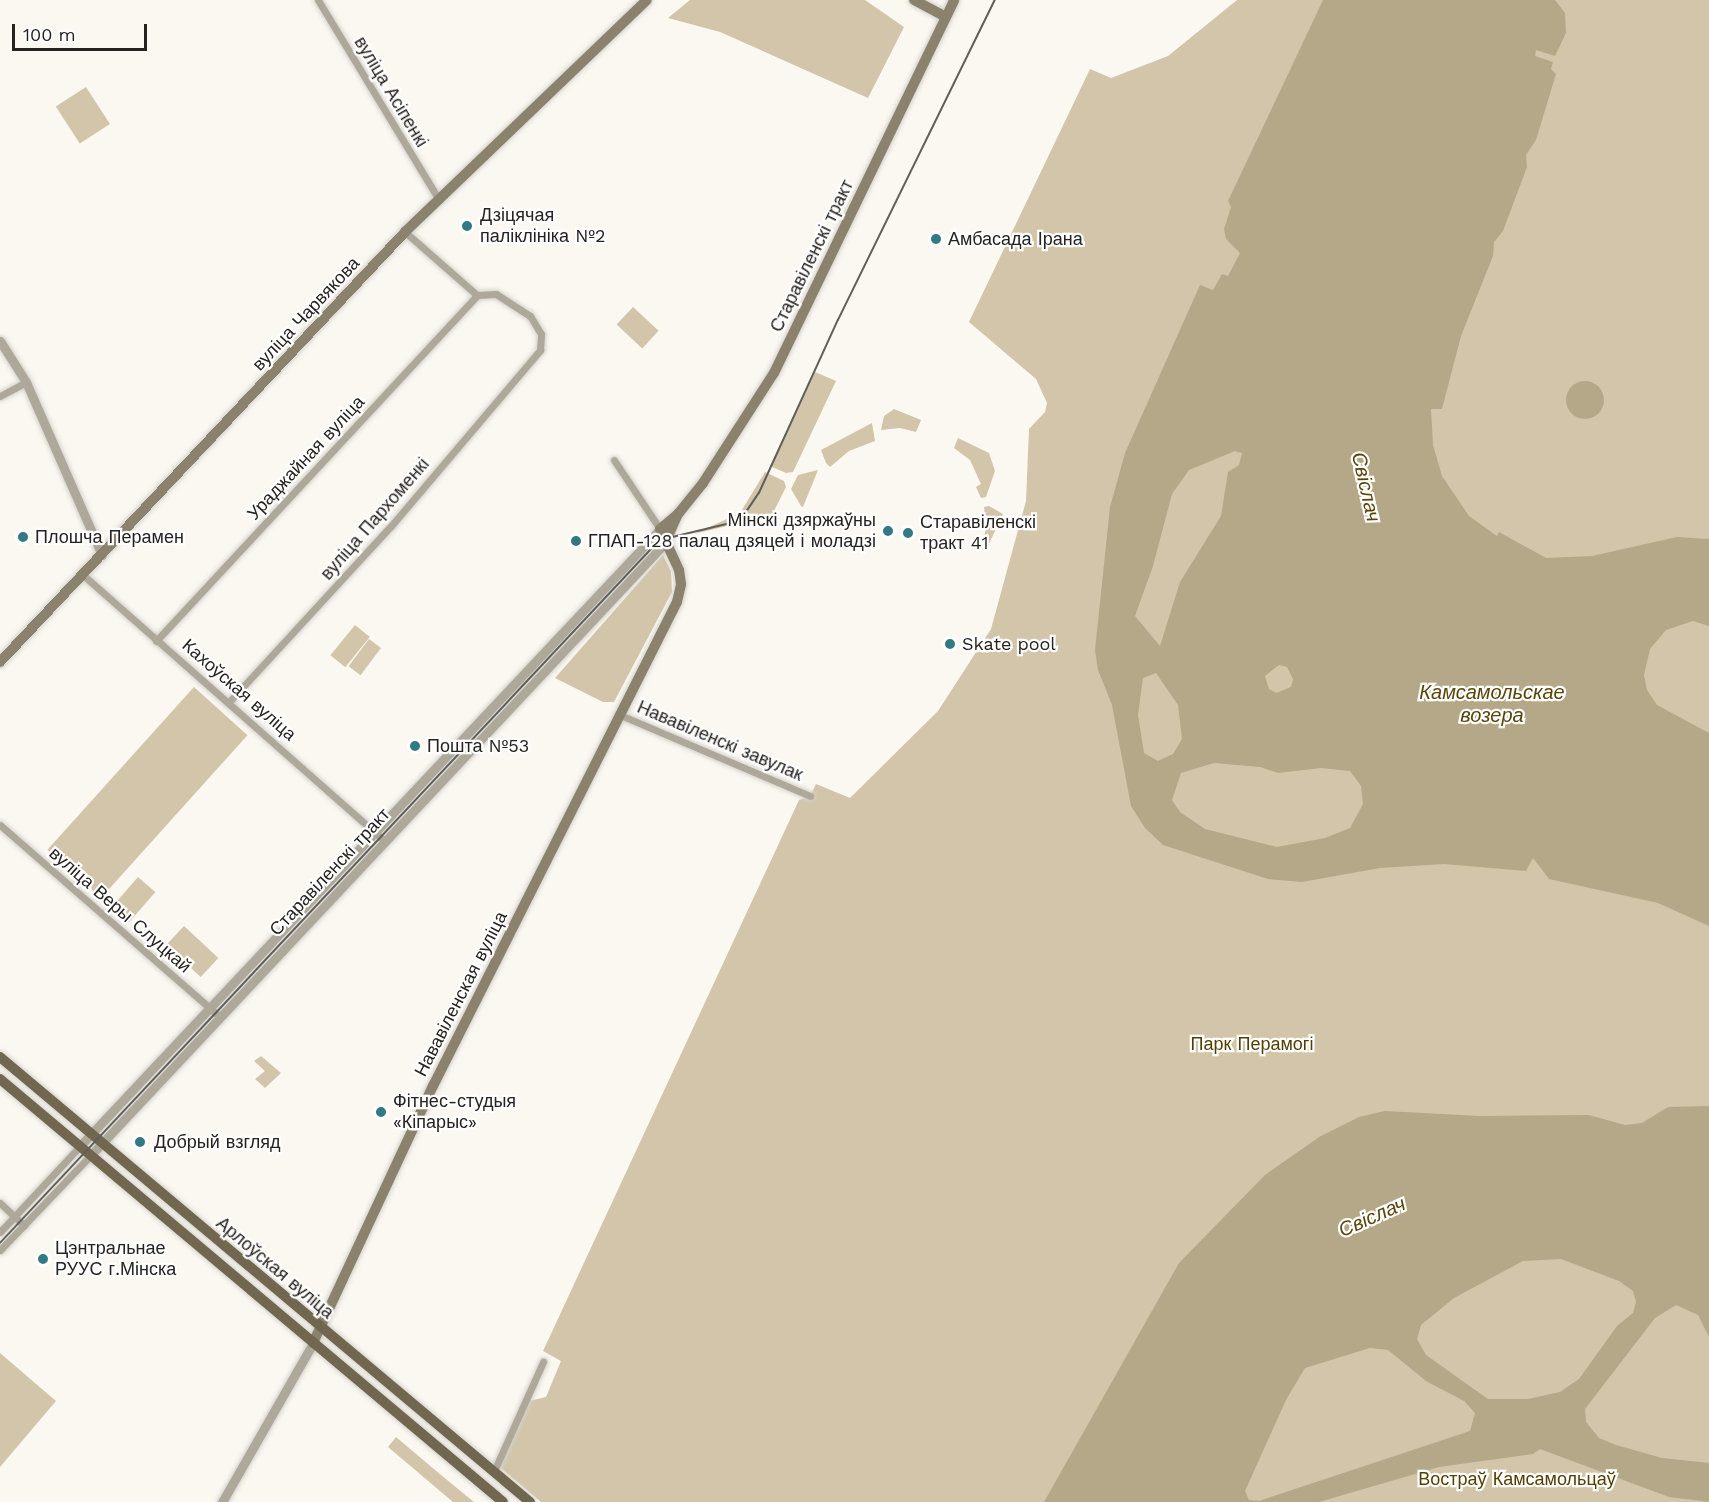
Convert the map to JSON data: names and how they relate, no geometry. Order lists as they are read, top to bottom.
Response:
{
  "streets": {
    "main road": [
      "Старавіленскі тракт",
      "вуліца Чарвякова",
      "Нававіленская вуліца",
      "Арлоўская вуліца"
    ],
    "street": [
      "вуліца Асіпенкі",
      "Ураджайная вуліца",
      "вуліца Пархоменкі",
      "Кахоўская вуліца",
      "Нававіленскі завулак",
      "вуліца Веры Слуцкай"
    ]
  },
  "crossings": [
    ["вуліца Асіпенкі", "вуліца Чарвякова"],
    ["Старавіленскі тракт", "Кахоўская вуліца"],
    ["Старавіленскі тракт", "вуліца Веры Слуцкай"],
    ["Старавіленскі тракт", "Нававіленская вуліца"],
    ["Старавіленскі тракт", "Арлоўская вуліца"],
    ["вуліца Чарвякова", "Кахоўская вуліца"],
    ["Ураджайная вуліца", "вуліца Пархоменкі"],
    ["Ураджайная вуліца", "Кахоўская вуліца"],
    ["вуліца Пархоменкі", "Кахоўская вуліца"],
    ["Нававіленскі завулак", "Нававіленская вуліца"],
    ["Нававіленская вуліца", "Арлоўская вуліца"]
  ],
  "water": ["Свіслач", "Камсамольскае возера"],
  "parks": ["Парк Перамогі", "Востраў Камсамольцаў"],
  "places": [
    "Дзіцячая паліклініка №2",
    "Амбасада Ірана",
    "Мінскі дзяржаўны палац дзяцей і моладзі",
    "Старавіленскі тракт 41",
    "Плошча Перамен",
    "ГПАП-128",
    "Skate pool",
    "Пошта №53",
    "Фітнес-студыя «Кіпарыс»",
    "Добрый взгляд",
    "Цэнтральнае РУУС г.Мінска"
  ],
  "scale_bar": "100 m"
}
